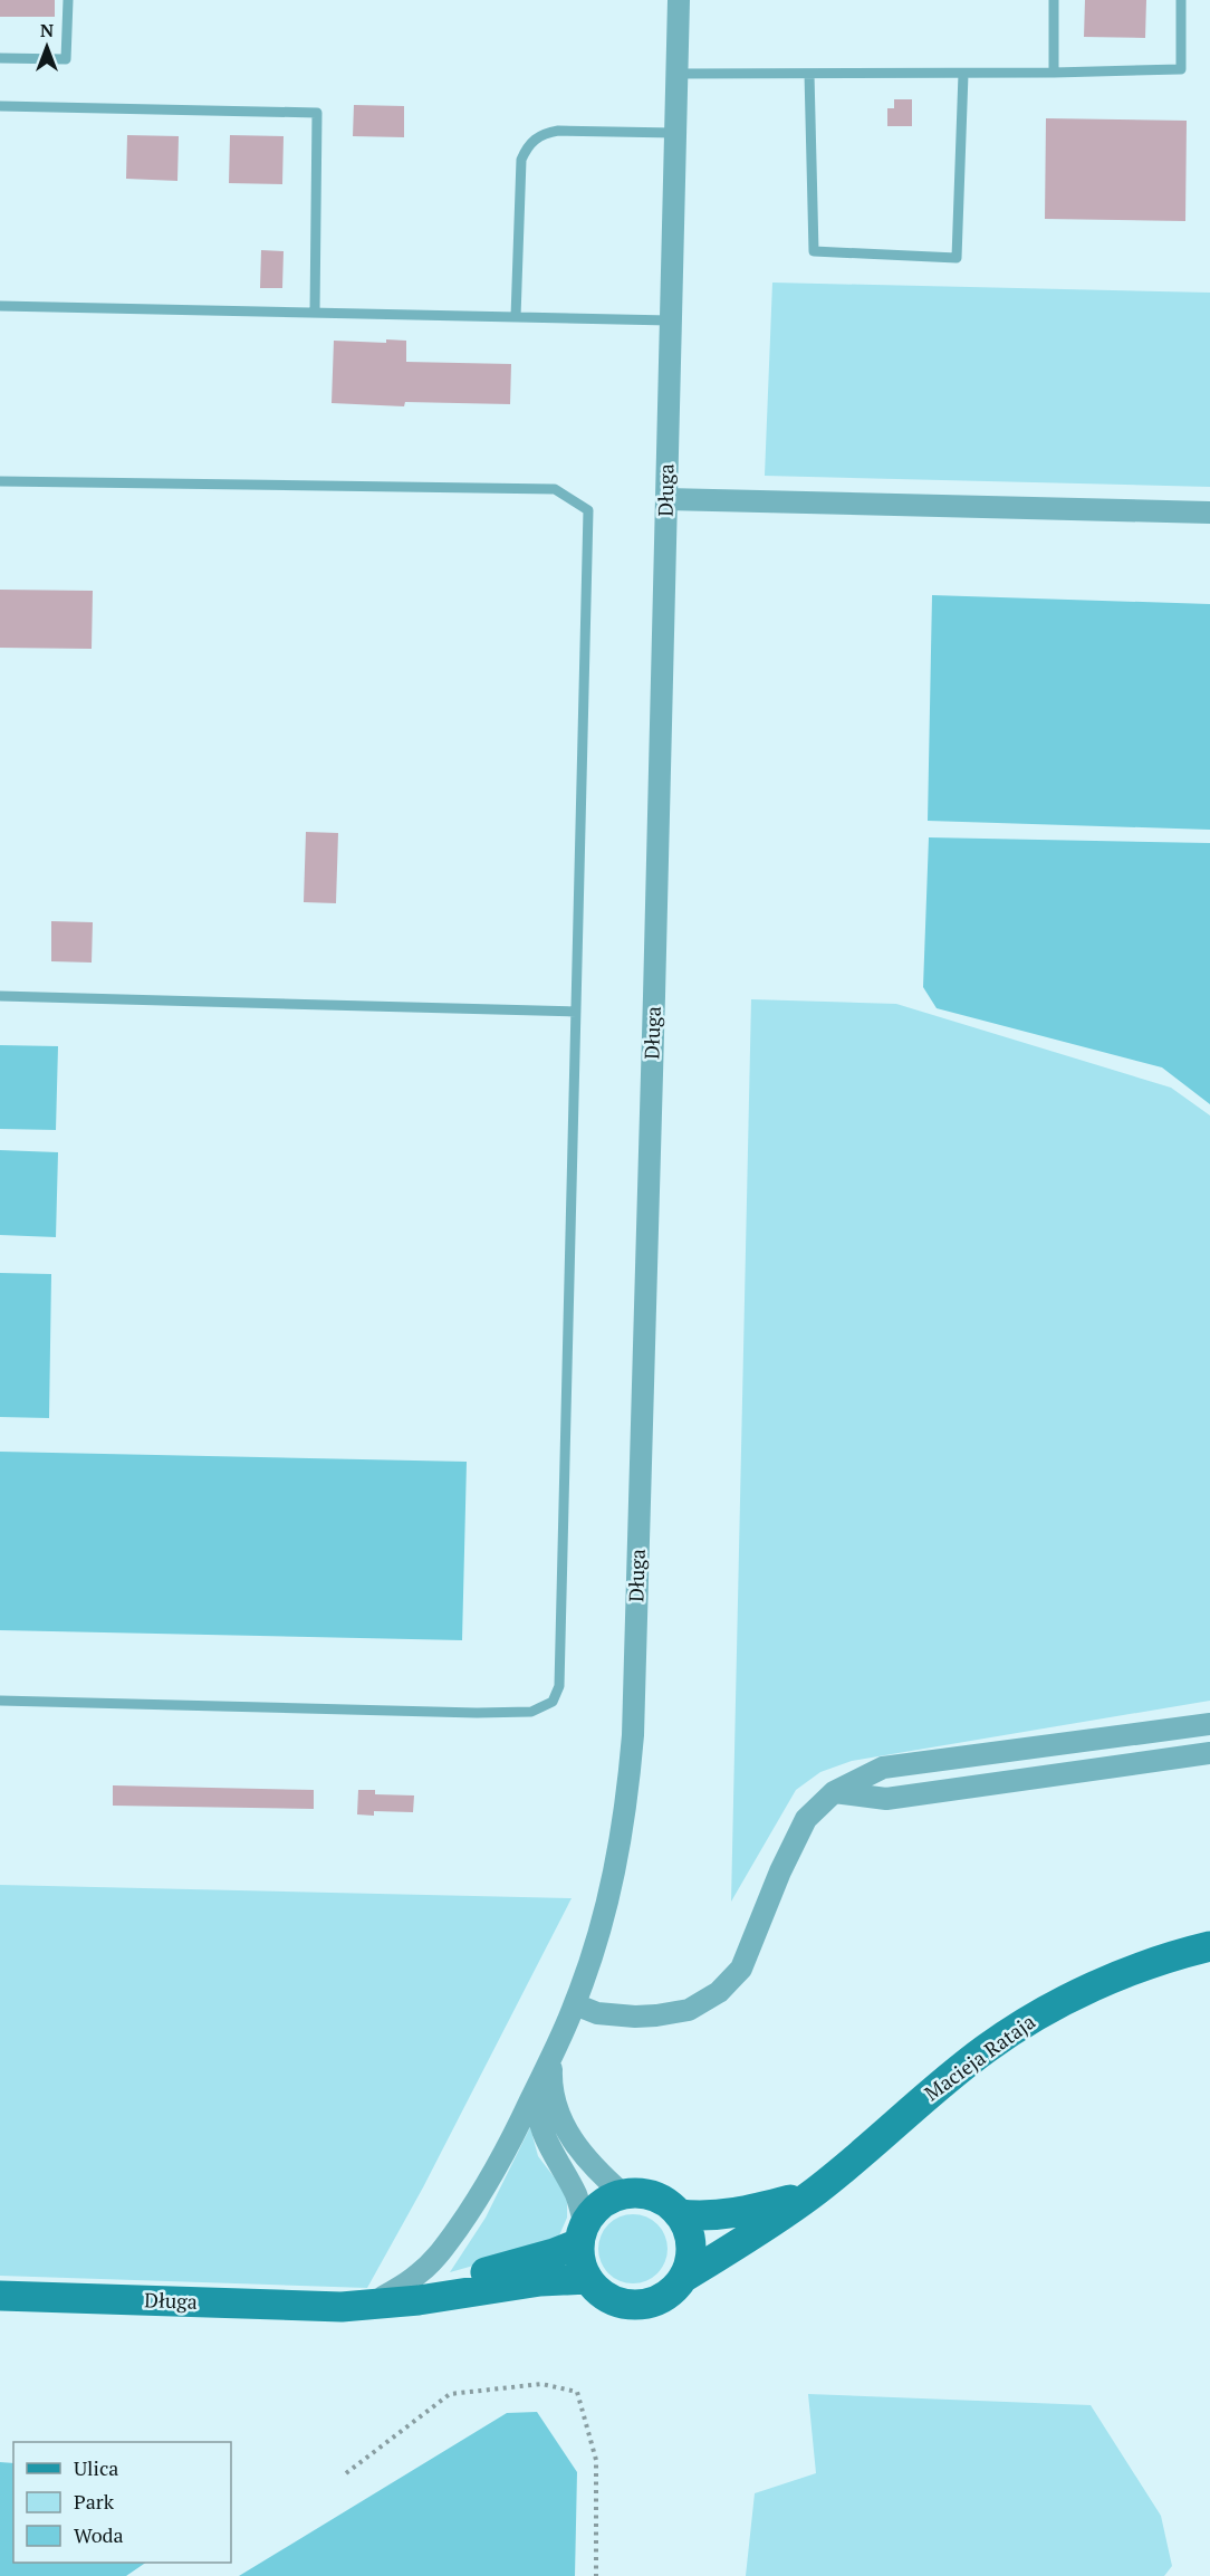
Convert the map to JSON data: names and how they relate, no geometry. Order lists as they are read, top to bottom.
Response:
{
  "streets": {
    "main road": ["Długa", "Macieja Rataja"]
  },
  "crossings": [
    ["Długa", "Macieja Rataja"]
  ],
  "legend": ["Ulica", "Park", "Woda"],
  "north": "top"
}
